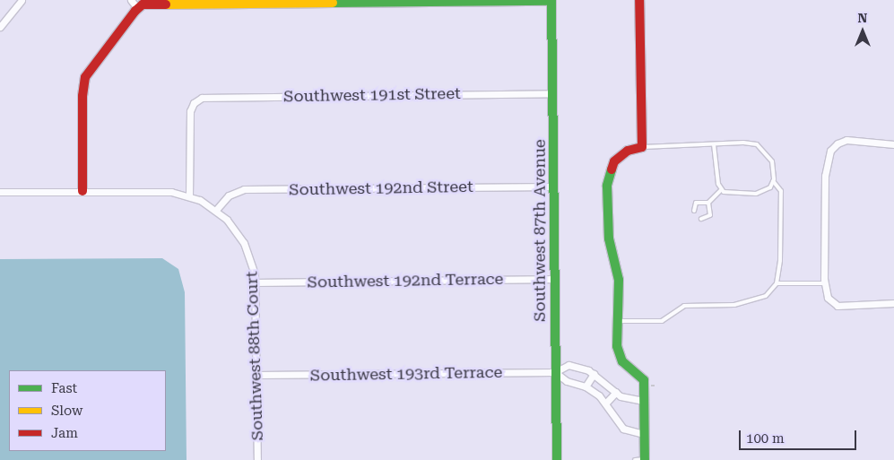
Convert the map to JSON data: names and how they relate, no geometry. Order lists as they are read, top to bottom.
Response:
{
  "streets": {
    "street": [
      "Southwest 191st Street",
      "Southwest 192nd Street",
      "Southwest 87th Avenue",
      "Southwest 192nd Terrace",
      "Southwest 88th Court",
      "Southwest 193rd Terrace"
    ]
  },
  "crossings": [
    ["Southwest 191st Street", "Southwest 87th Avenue"],
    ["Southwest 191st Street", "Southwest 88th Court"],
    ["Southwest 192nd Street", "Southwest 87th Avenue"],
    ["Southwest 192nd Street", "Southwest 88th Court"],
    ["Southwest 87th Avenue", "Southwest 192nd Terrace"],
    ["Southwest 87th Avenue", "Southwest 193rd Terrace"],
    ["Southwest 192nd Terrace", "Southwest 88th Court"],
    ["Southwest 88th Court", "Southwest 193rd Terrace"]
  ],
  "legend": ["Fast", "Slow", "Jam"],
  "scale_bar": "100 m",
  "north": "top"
}
